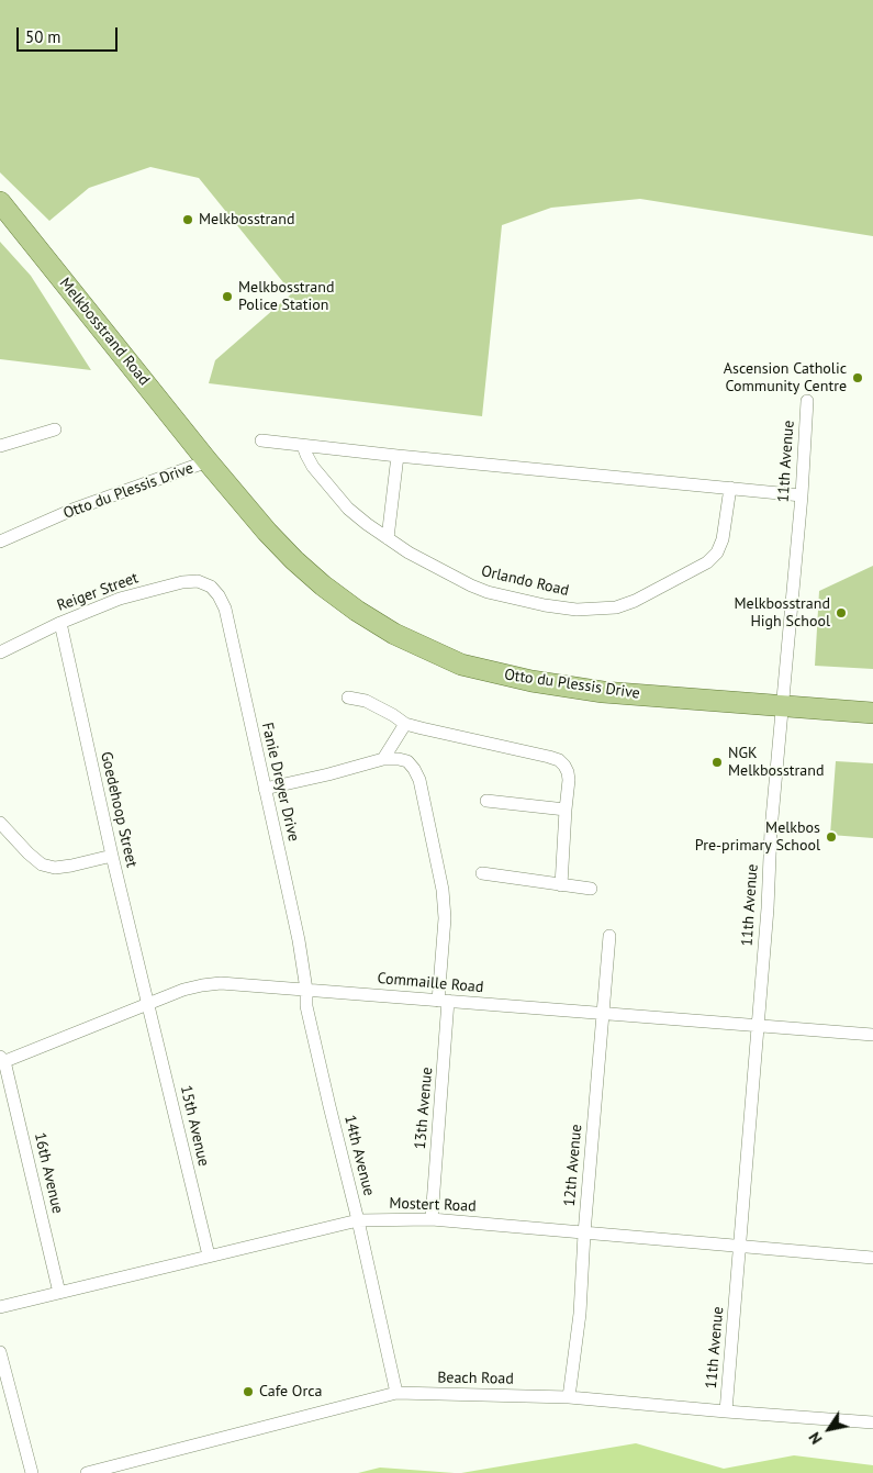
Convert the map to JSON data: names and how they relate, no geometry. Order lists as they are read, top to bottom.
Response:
{
  "streets": {
    "main road": ["Melkbosstrand Road", "Otto du Plessis Drive"],
    "street": [
      "11th Avenue",
      "Orlando Road",
      "Reiger Street",
      "Fanie Dreyer Drive",
      "Goedehoop Street",
      "Commaille Road",
      "13th Avenue",
      "15th Avenue",
      "14th Avenue",
      "12th Avenue",
      "16th Avenue",
      "Mostert Road",
      "Beach Road"
    ]
  },
  "crossings": [
    ["Melkbosstrand Road", "Otto du Plessis Drive"],
    ["11th Avenue", "Otto du Plessis Drive"],
    ["11th Avenue", "Commaille Road"],
    ["11th Avenue", "Mostert Road"],
    ["11th Avenue", "Beach Road"],
    ["Reiger Street", "Fanie Dreyer Drive"],
    ["Reiger Street", "Goedehoop Street"],
    ["Fanie Dreyer Drive", "Commaille Road"],
    ["Fanie Dreyer Drive", "14th Avenue"],
    ["Goedehoop Street", "Commaille Road"],
    ["Goedehoop Street", "15th Avenue"],
    ["Commaille Road", "13th Avenue"],
    ["Commaille Road", "15th Avenue"],
    ["Commaille Road", "14th Avenue"],
    ["Commaille Road", "12th Avenue"],
    ["Commaille Road", "16th Avenue"],
    ["13th Avenue", "Mostert Road"],
    ["15th Avenue", "Mostert Road"],
    ["14th Avenue", "Mostert Road"],
    ["14th Avenue", "Beach Road"],
    ["12th Avenue", "Mostert Road"],
    ["12th Avenue", "Beach Road"],
    ["16th Avenue", "Mostert Road"]
  ],
  "places": [
    "Melkbosstrand",
    "Melkbosstrand Police Station",
    "Ascension Catholic Community Centre",
    "Melkbosstrand High School",
    "NGK Melkbosstrand",
    "Melkbos Pre-primary School",
    "Cafe Orca"
  ],
  "scale_bar": "50 m",
  "north": "bottom left"
}
